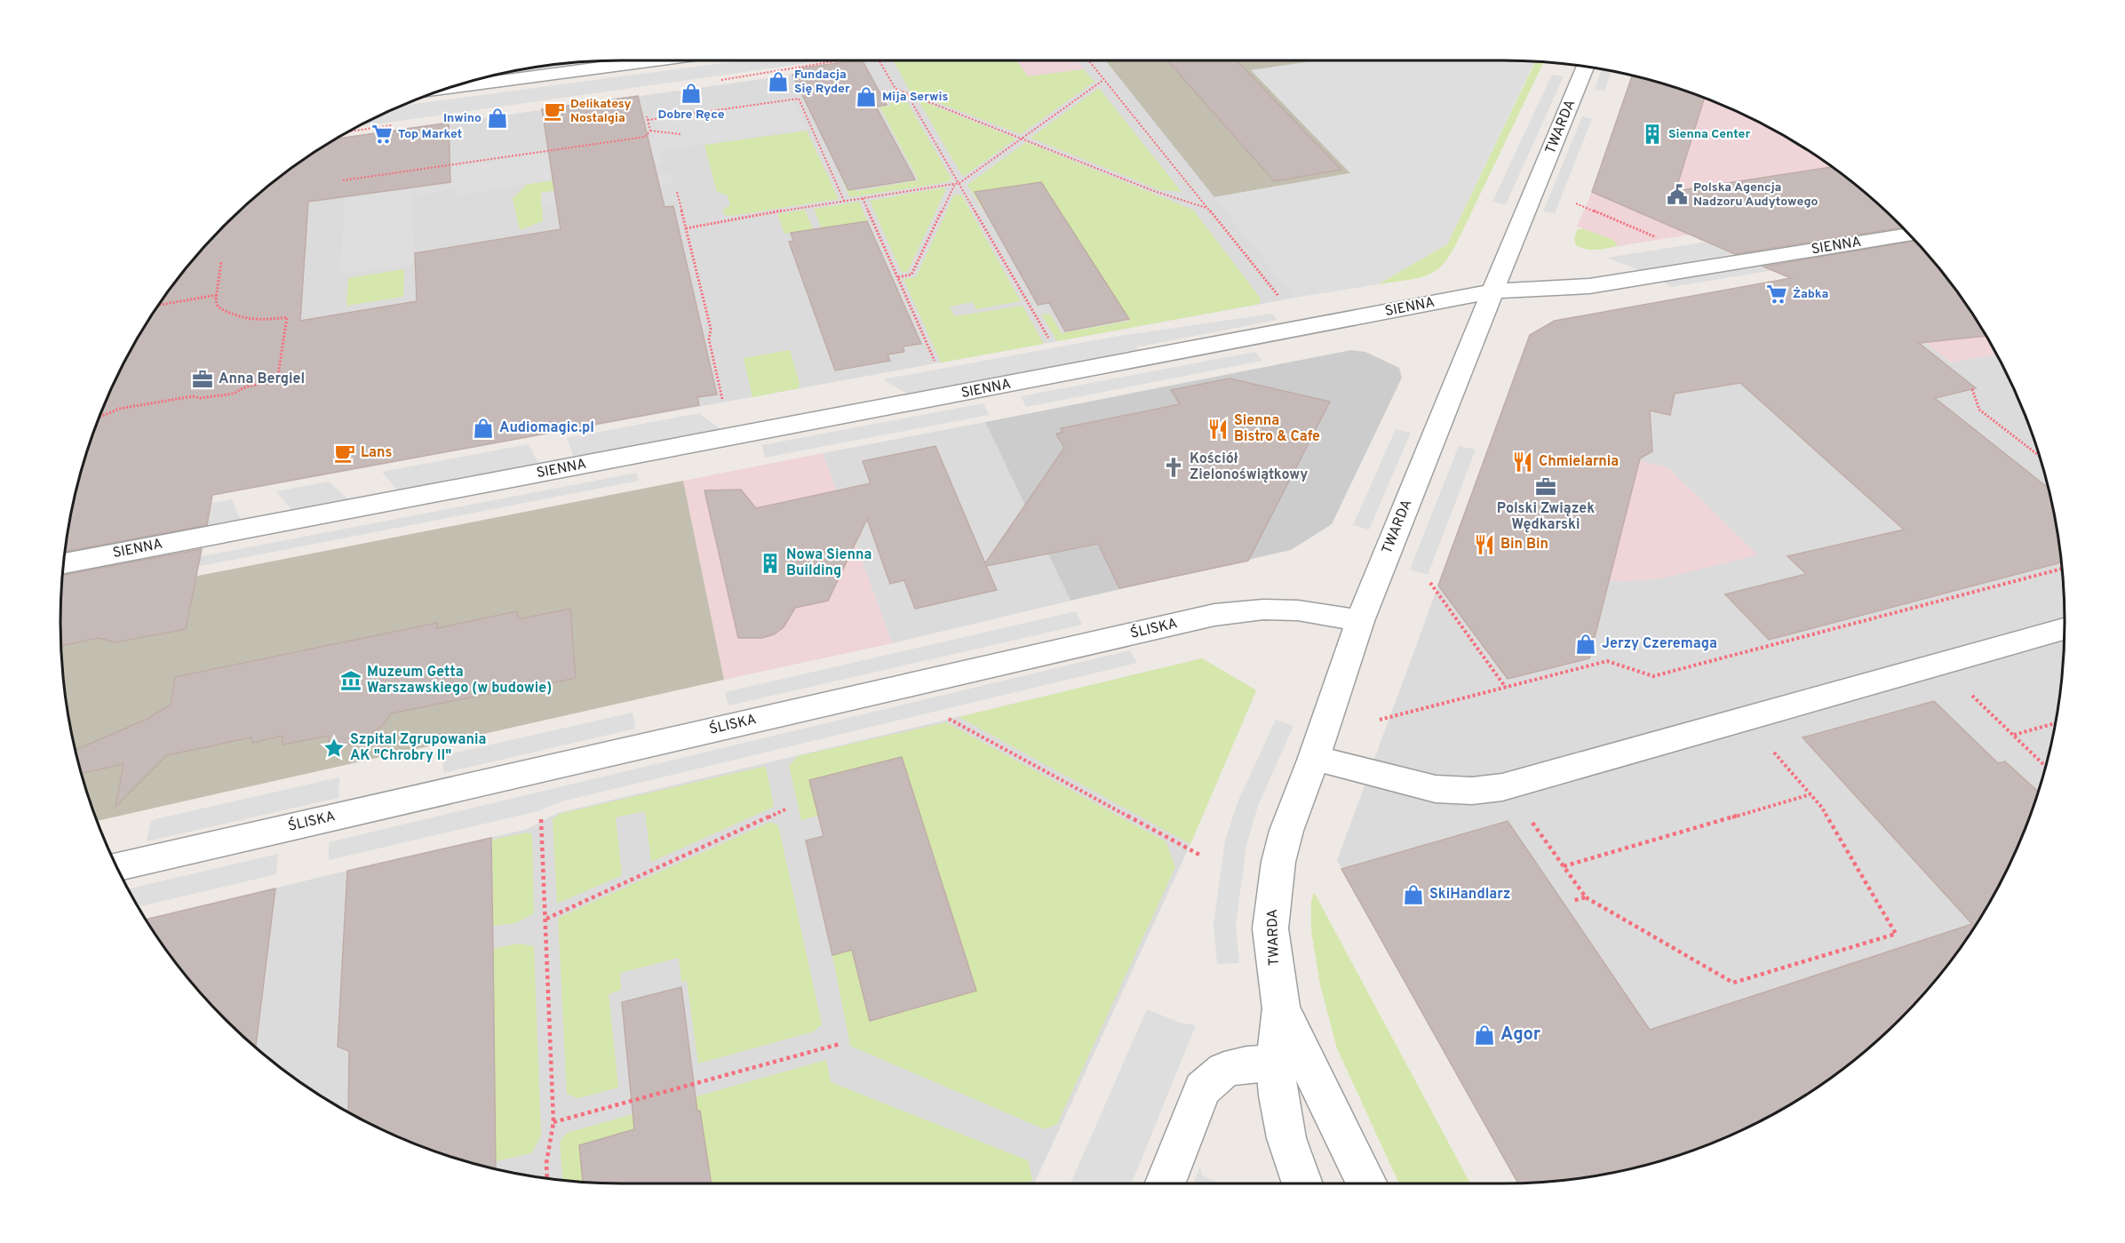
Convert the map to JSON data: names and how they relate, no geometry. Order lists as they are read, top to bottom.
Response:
{
  "streets": {
    "street": ["TWARDA", "SIENNA", "ŚLISKA"]
  },
  "crossings": [
    ["TWARDA", "SIENNA"],
    ["TWARDA", "ŚLISKA"]
  ],
  "places": {
    "shop": [
      "Fundacja Się Ryder",
      "Dobre Ręce",
      "Mija Serwis",
      "Inwino",
      "Audiomagic.pl",
      "Jerzy Czeremaga",
      "SkiHandlarz",
      "Agor"
    ],
    "cafe": ["Delikatesy Nostalgia", "Lans"],
    "supermarket": ["Top Market", "Żabka"],
    "building": ["Sienna Center", "Nowa Sienna Building"],
    "public building": ["Polska Agencja Nadzoru Audytowego"],
    "office": ["Anna Bergiel", "Polski Związek Wędkarski"],
    "restaurant": ["Sienna Bistro & Cafe", "Chmielarnia", "Bin Bin"],
    "church": ["Kościół Zielonoświątkowy"],
    "museum": ["Muzeum Getta Warszawskiego (w budowie)"],
    "place": ["Szpital Zgrupowania AK \"Chrobry II\""]
  }
}
